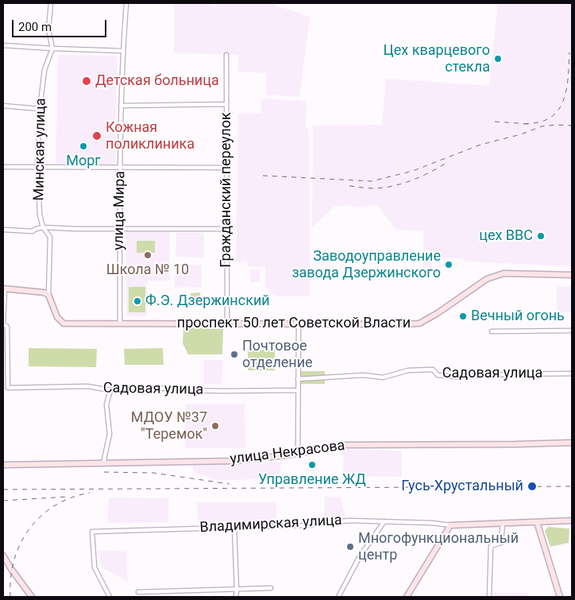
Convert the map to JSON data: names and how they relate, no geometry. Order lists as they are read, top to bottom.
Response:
{
  "streets": {
    "street": [
      "Минская улица",
      "Гражданский переулок",
      "улица Мира",
      "проспект 50 лет Советской Власти",
      "Садовая улица",
      "улица Некрасова",
      "Владимирская улица"
    ]
  },
  "crossings": [
    ["Минская улица", "проспект 50 лет Советской Власти"],
    ["Гражданский переулок", "проспект 50 лет Советской Власти"],
    ["улица Мира", "проспект 50 лет Советской Власти"]
  ],
  "places": [
    "Цех кварцевого стекла",
    "Детская больница",
    "Кожная поликлиника",
    "Морг",
    "цех ВВС",
    "Школа № 10",
    "Заводоуправление завода Дзержинского",
    "Ф.Э. Дзержинский",
    "Вечный огонь",
    "Почтовое отделение",
    "МДОУ №37 \"Теремок\"",
    "Управление ЖД",
    "Гусь-Хрустальный",
    "Многофункциональный центр"
  ],
  "scale_bar": "200 m"
}
